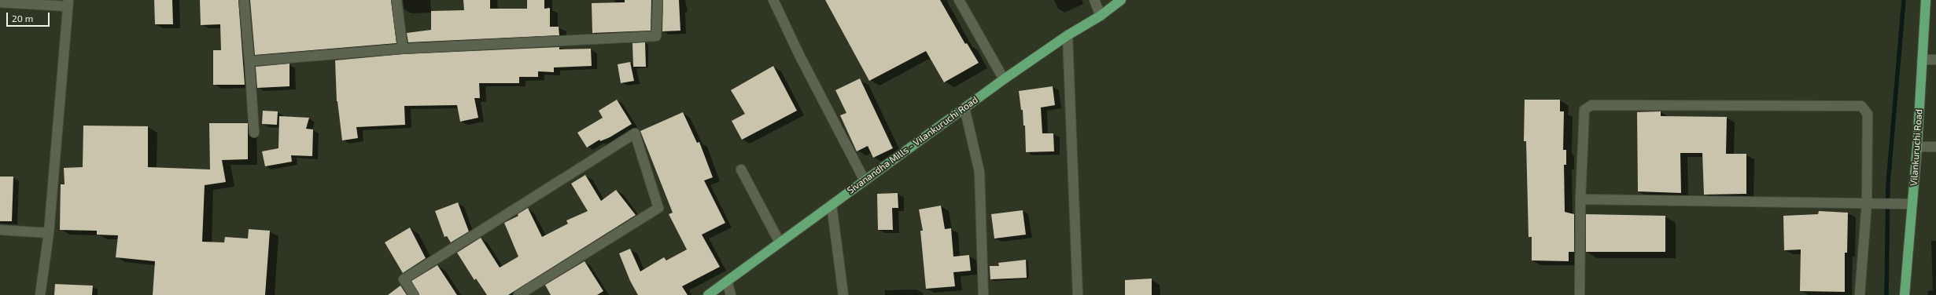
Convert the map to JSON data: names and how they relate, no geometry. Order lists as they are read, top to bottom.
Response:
{
  "streets": {
    "main road": ["Sivanandha Mills - Vilankuruchi Road", "Vilankuruchi Road"]
  },
  "scale_bar": "20 m"
}
